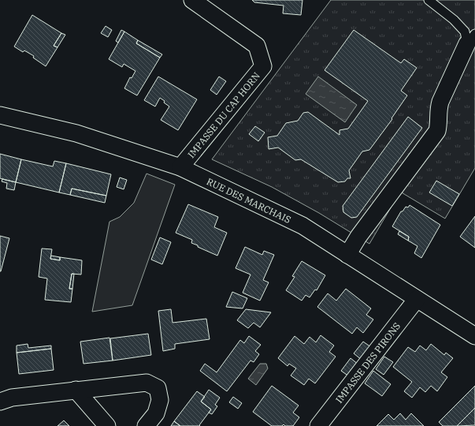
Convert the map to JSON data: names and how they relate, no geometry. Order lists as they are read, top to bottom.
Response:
{
  "streets": {
    "street": ["IMPASSE DU CAP HORN", "RUE DES MARCHAIS", "IMPASSE DES PIRONS"]
  },
  "crossings": [
    ["IMPASSE DU CAP HORN", "RUE DES MARCHAIS"],
    ["RUE DES MARCHAIS", "IMPASSE DES PIRONS"]
  ]
}
